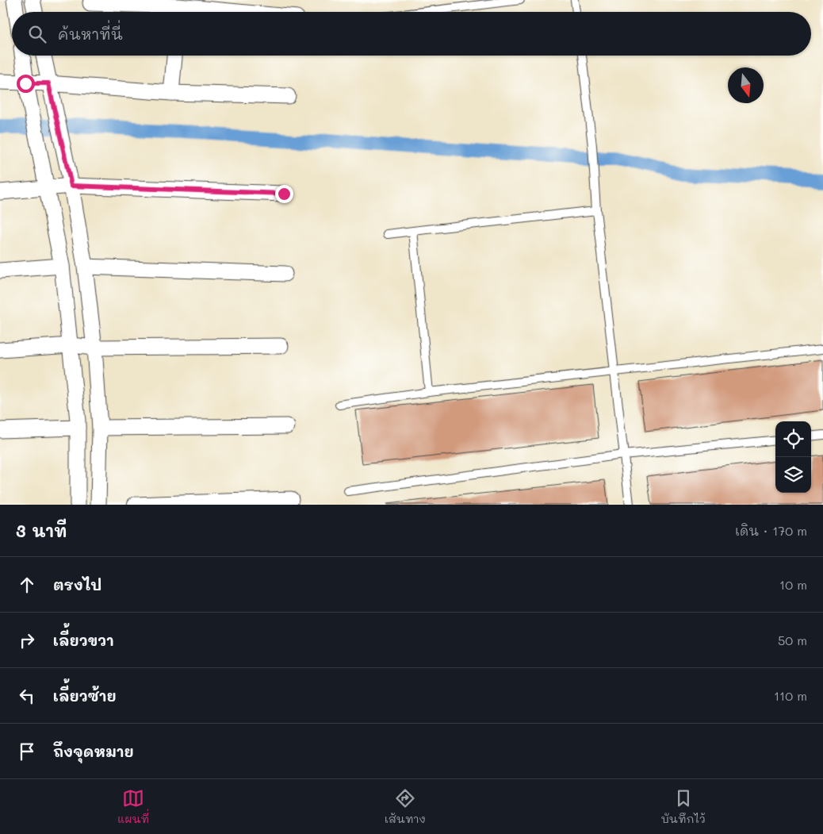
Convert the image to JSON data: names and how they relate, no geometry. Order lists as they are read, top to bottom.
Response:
{
  "north": "bottom",
  "page": {
    "search": "ค้นหาที่นี่",
    "heading": ["3 นาที", "เดิน · 170 m"],
    "list": [
      ["ตรงไป", "10 m"],
      ["เลี้ยวขวา", "50 m"],
      ["เลี้ยวซ้าย", "110 m"],
      "ถึงจุดหมาย"
    ],
    "nav": ["แผนที่", "เส้นทาง", "บันทึกไว้"]
  }
}
